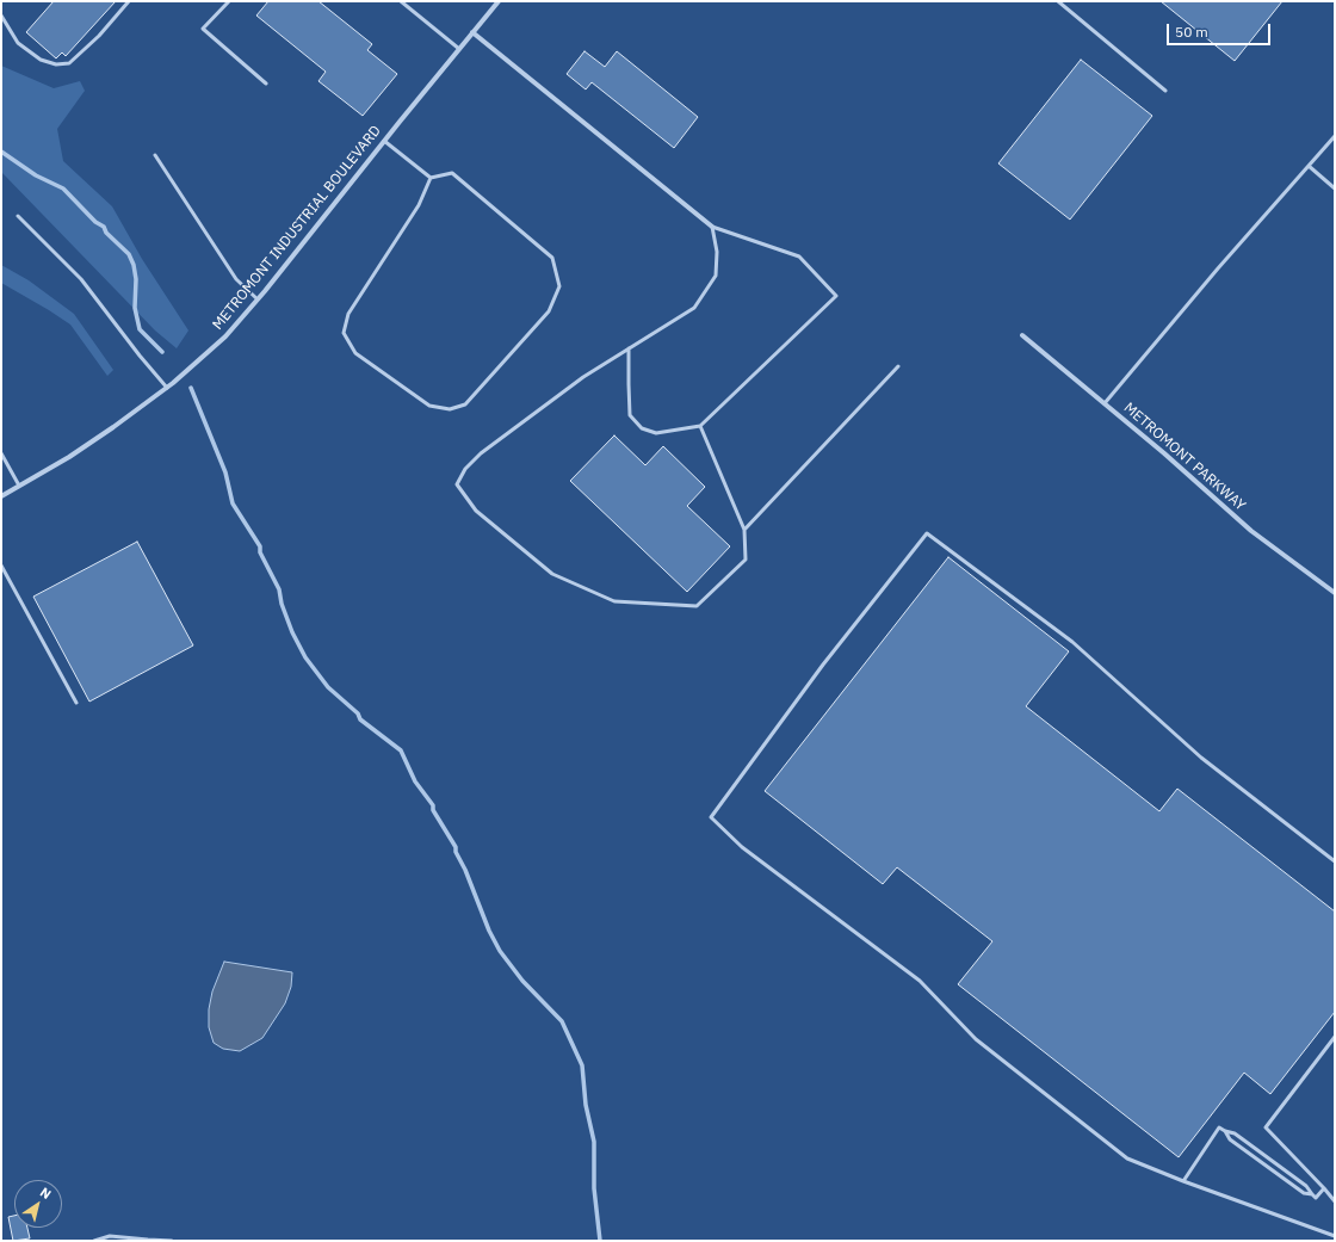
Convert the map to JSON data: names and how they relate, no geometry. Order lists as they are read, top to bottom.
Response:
{
  "streets": {
    "street": ["METROMONT INDUSTRIAL BOULEVARD", "METROMONT PARKWAY"]
  },
  "scale_bar": "50 m",
  "north": "top right"
}
